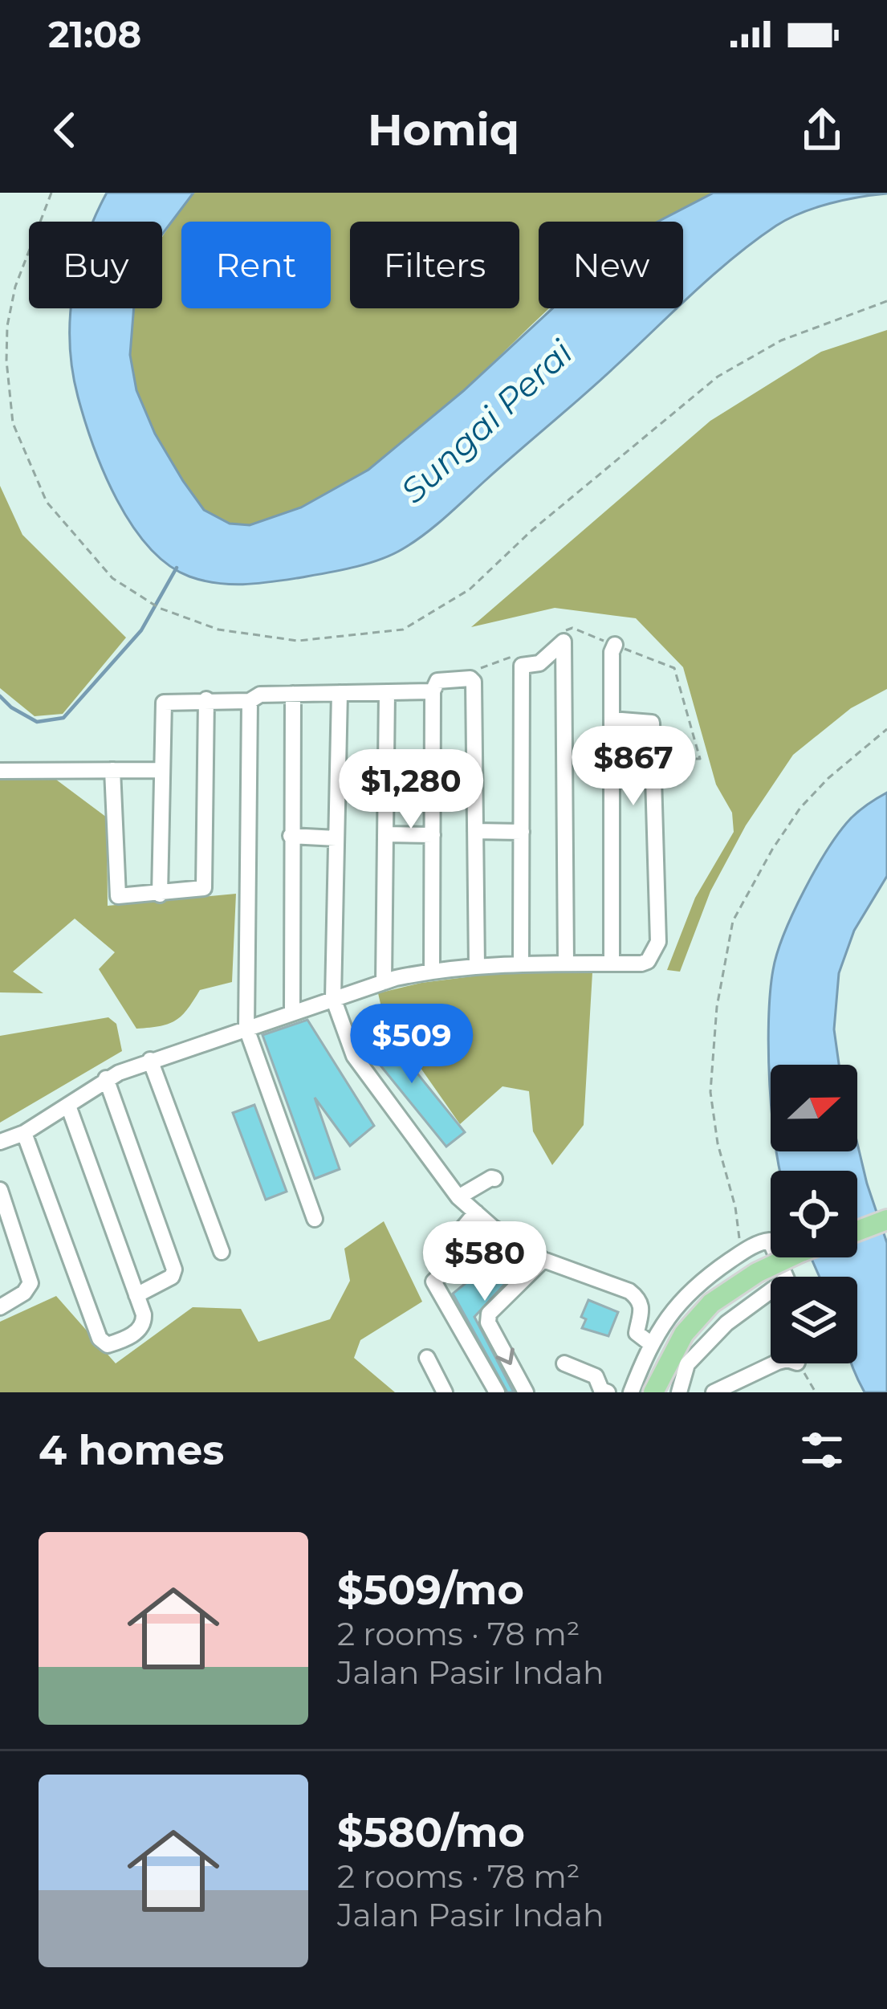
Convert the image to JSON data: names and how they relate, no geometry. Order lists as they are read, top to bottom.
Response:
{
  "water": ["Sungai Perai"],
  "north": "right",
  "page": {
    "status": "21:08",
    "header": "Homiq",
    "chip": [
      "Buy",
      "Rent",
      "Filters",
      "New"
    ],
    "price": [
      "$867",
      "$1,280",
      "$509",
      "$580"
    ],
    "heading": "4 homes",
    "list": [
      {
        "name": "$509/mo",
        "note": "2 rooms · 78 m² · Jalan Pasir Indah"
      },
      {
        "name": "$580/mo",
        "note": "2 rooms · 78 m² · Jalan Pasir Indah"
      }
    ]
  }
}
